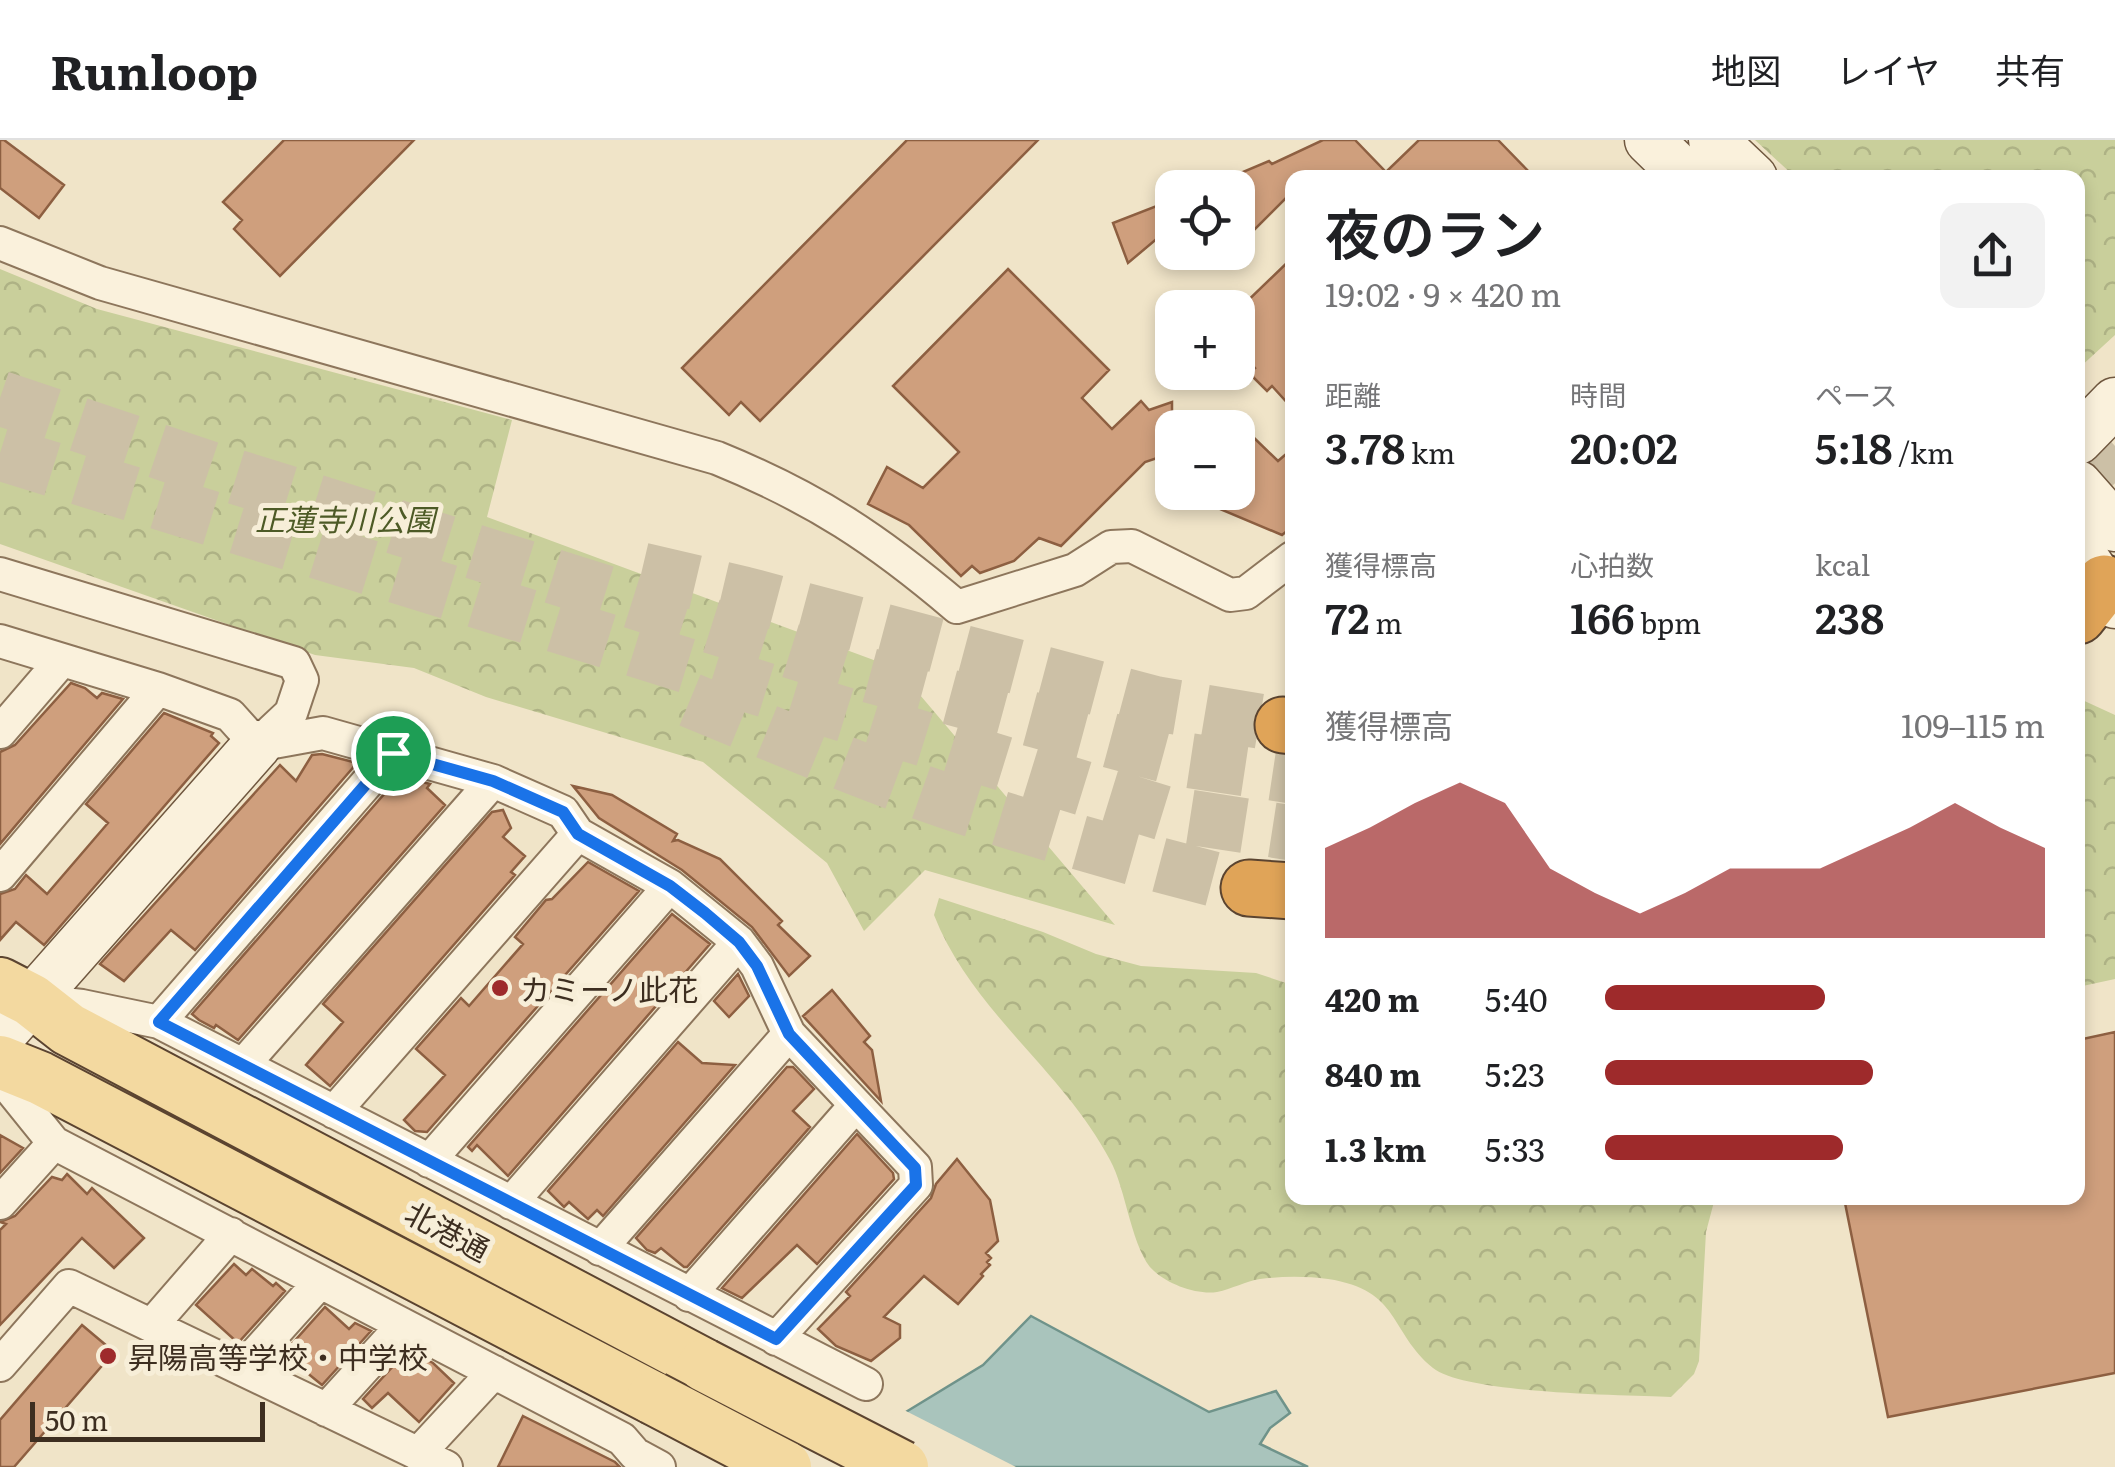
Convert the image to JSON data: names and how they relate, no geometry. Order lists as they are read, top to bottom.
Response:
{
  "streets": {
    "main road": ["北港通"]
  },
  "parks": ["正蓮寺川公園"],
  "places": ["カミーノ此花", "昇陽高等学校・中学校"],
  "scale_bar": "50 m",
  "page": {
    "header": "Runloop",
    "nav": ["地図", "レイヤ", "共有"],
    "map_buttons": ["+", "−"],
    "heading": ["夜のラン", "19:02 · 9 × 420 m"],
    "stats": [
      ["距離", "3.78 km"],
      ["時間", "20:02"],
      ["ペース", "5:18 /km"],
      ["獲得標高", "72 m"],
      ["心拍数", "166 bpm"],
      ["kcal", "238"]
    ],
    "chart": ["獲得標高", "109–115 m"],
    "list": [
      {
        "name": "420 m",
        "note": "5:40"
      },
      {
        "name": "840 m",
        "note": "5:23"
      },
      {
        "name": "1.3 km",
        "note": "5:33"
      }
    ],
    "scale": "50 m"
  }
}
